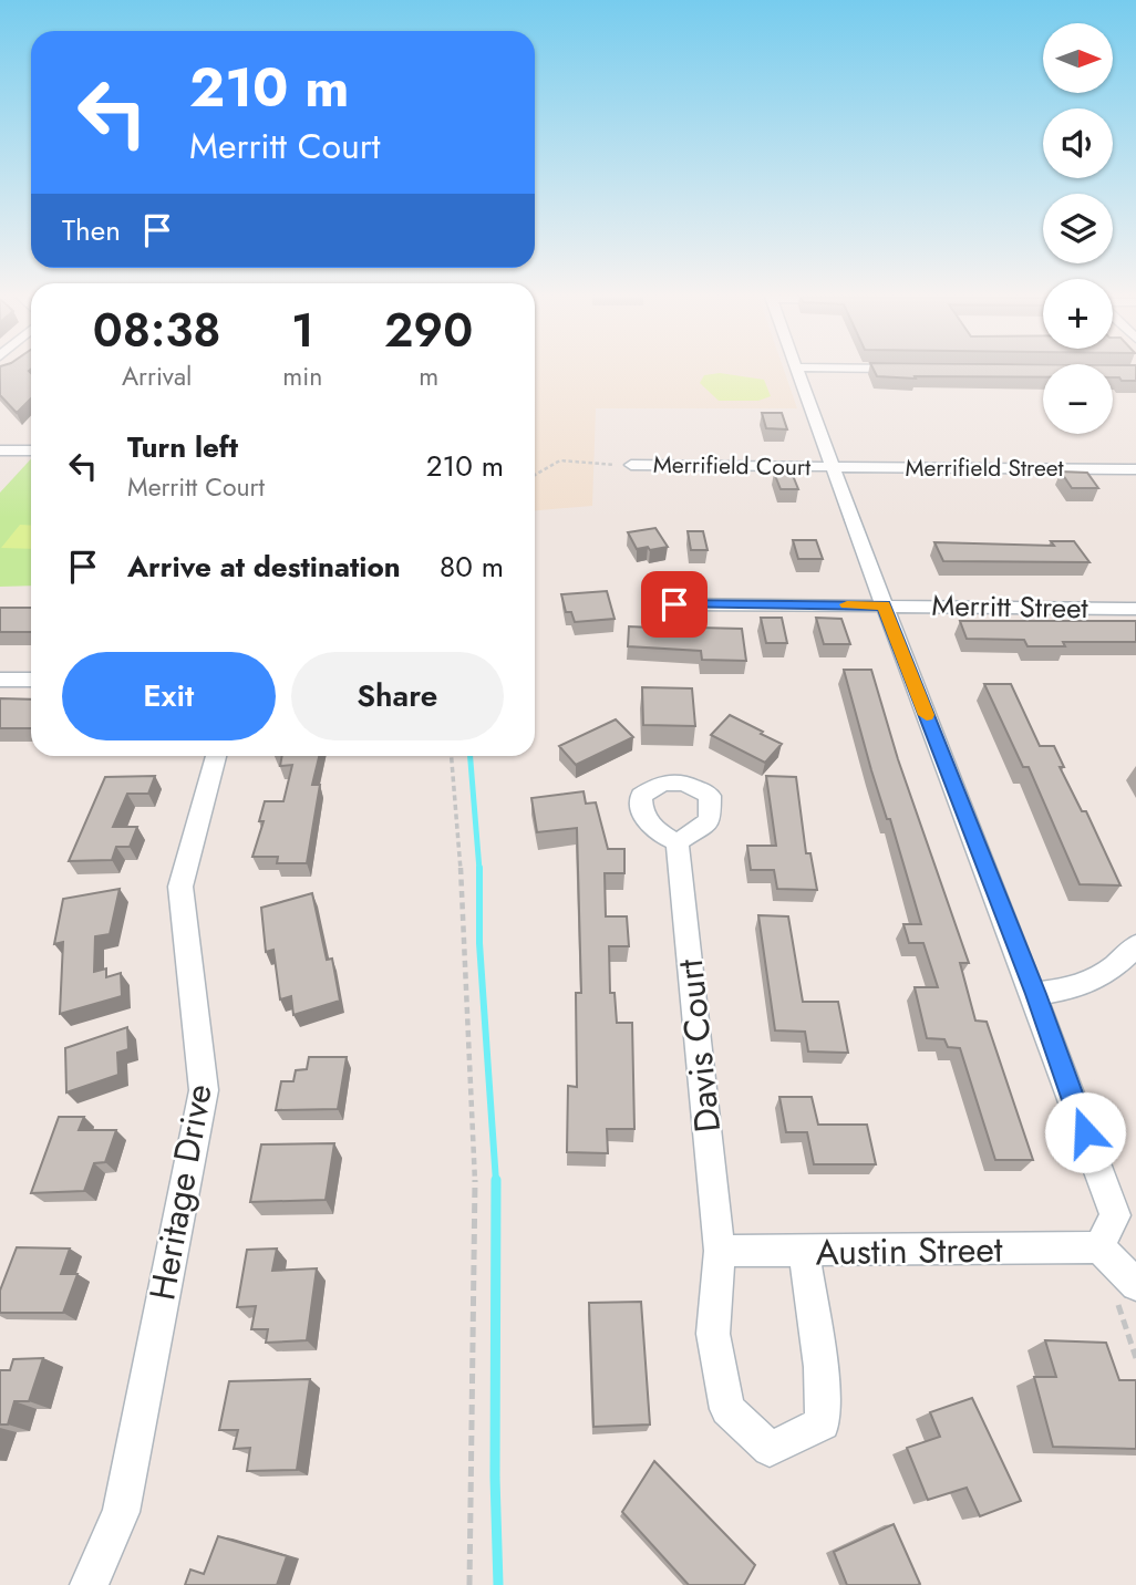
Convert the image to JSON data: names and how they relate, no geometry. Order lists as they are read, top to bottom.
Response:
{
  "streets": {
    "street": [
      "Merrifield Court",
      "Merrifield Street",
      "Merritt Street",
      "Davis Court",
      "Heritage Drive",
      "Austin Street"
    ]
  },
  "crossings": [
    ["Merrifield Court", "Merrifield Street"],
    ["Davis Court", "Austin Street"]
  ],
  "north": "right",
  "page": {
    "map_buttons": ["+", "−"],
    "turn": ["210 m", "Merritt Court"],
    "then": "Then",
    "eta": [
      "08:38",
      "Arrival",
      "1",
      "min",
      "290",
      "m"
    ],
    "list": [
      {
        "name": "Turn left",
        "note": "Merritt Court",
        "value": "210 m"
      },
      {
        "name": "Arrive at destination",
        "value": "80 m"
      }
    ],
    "buttons": ["Exit", "Share"]
  }
}
